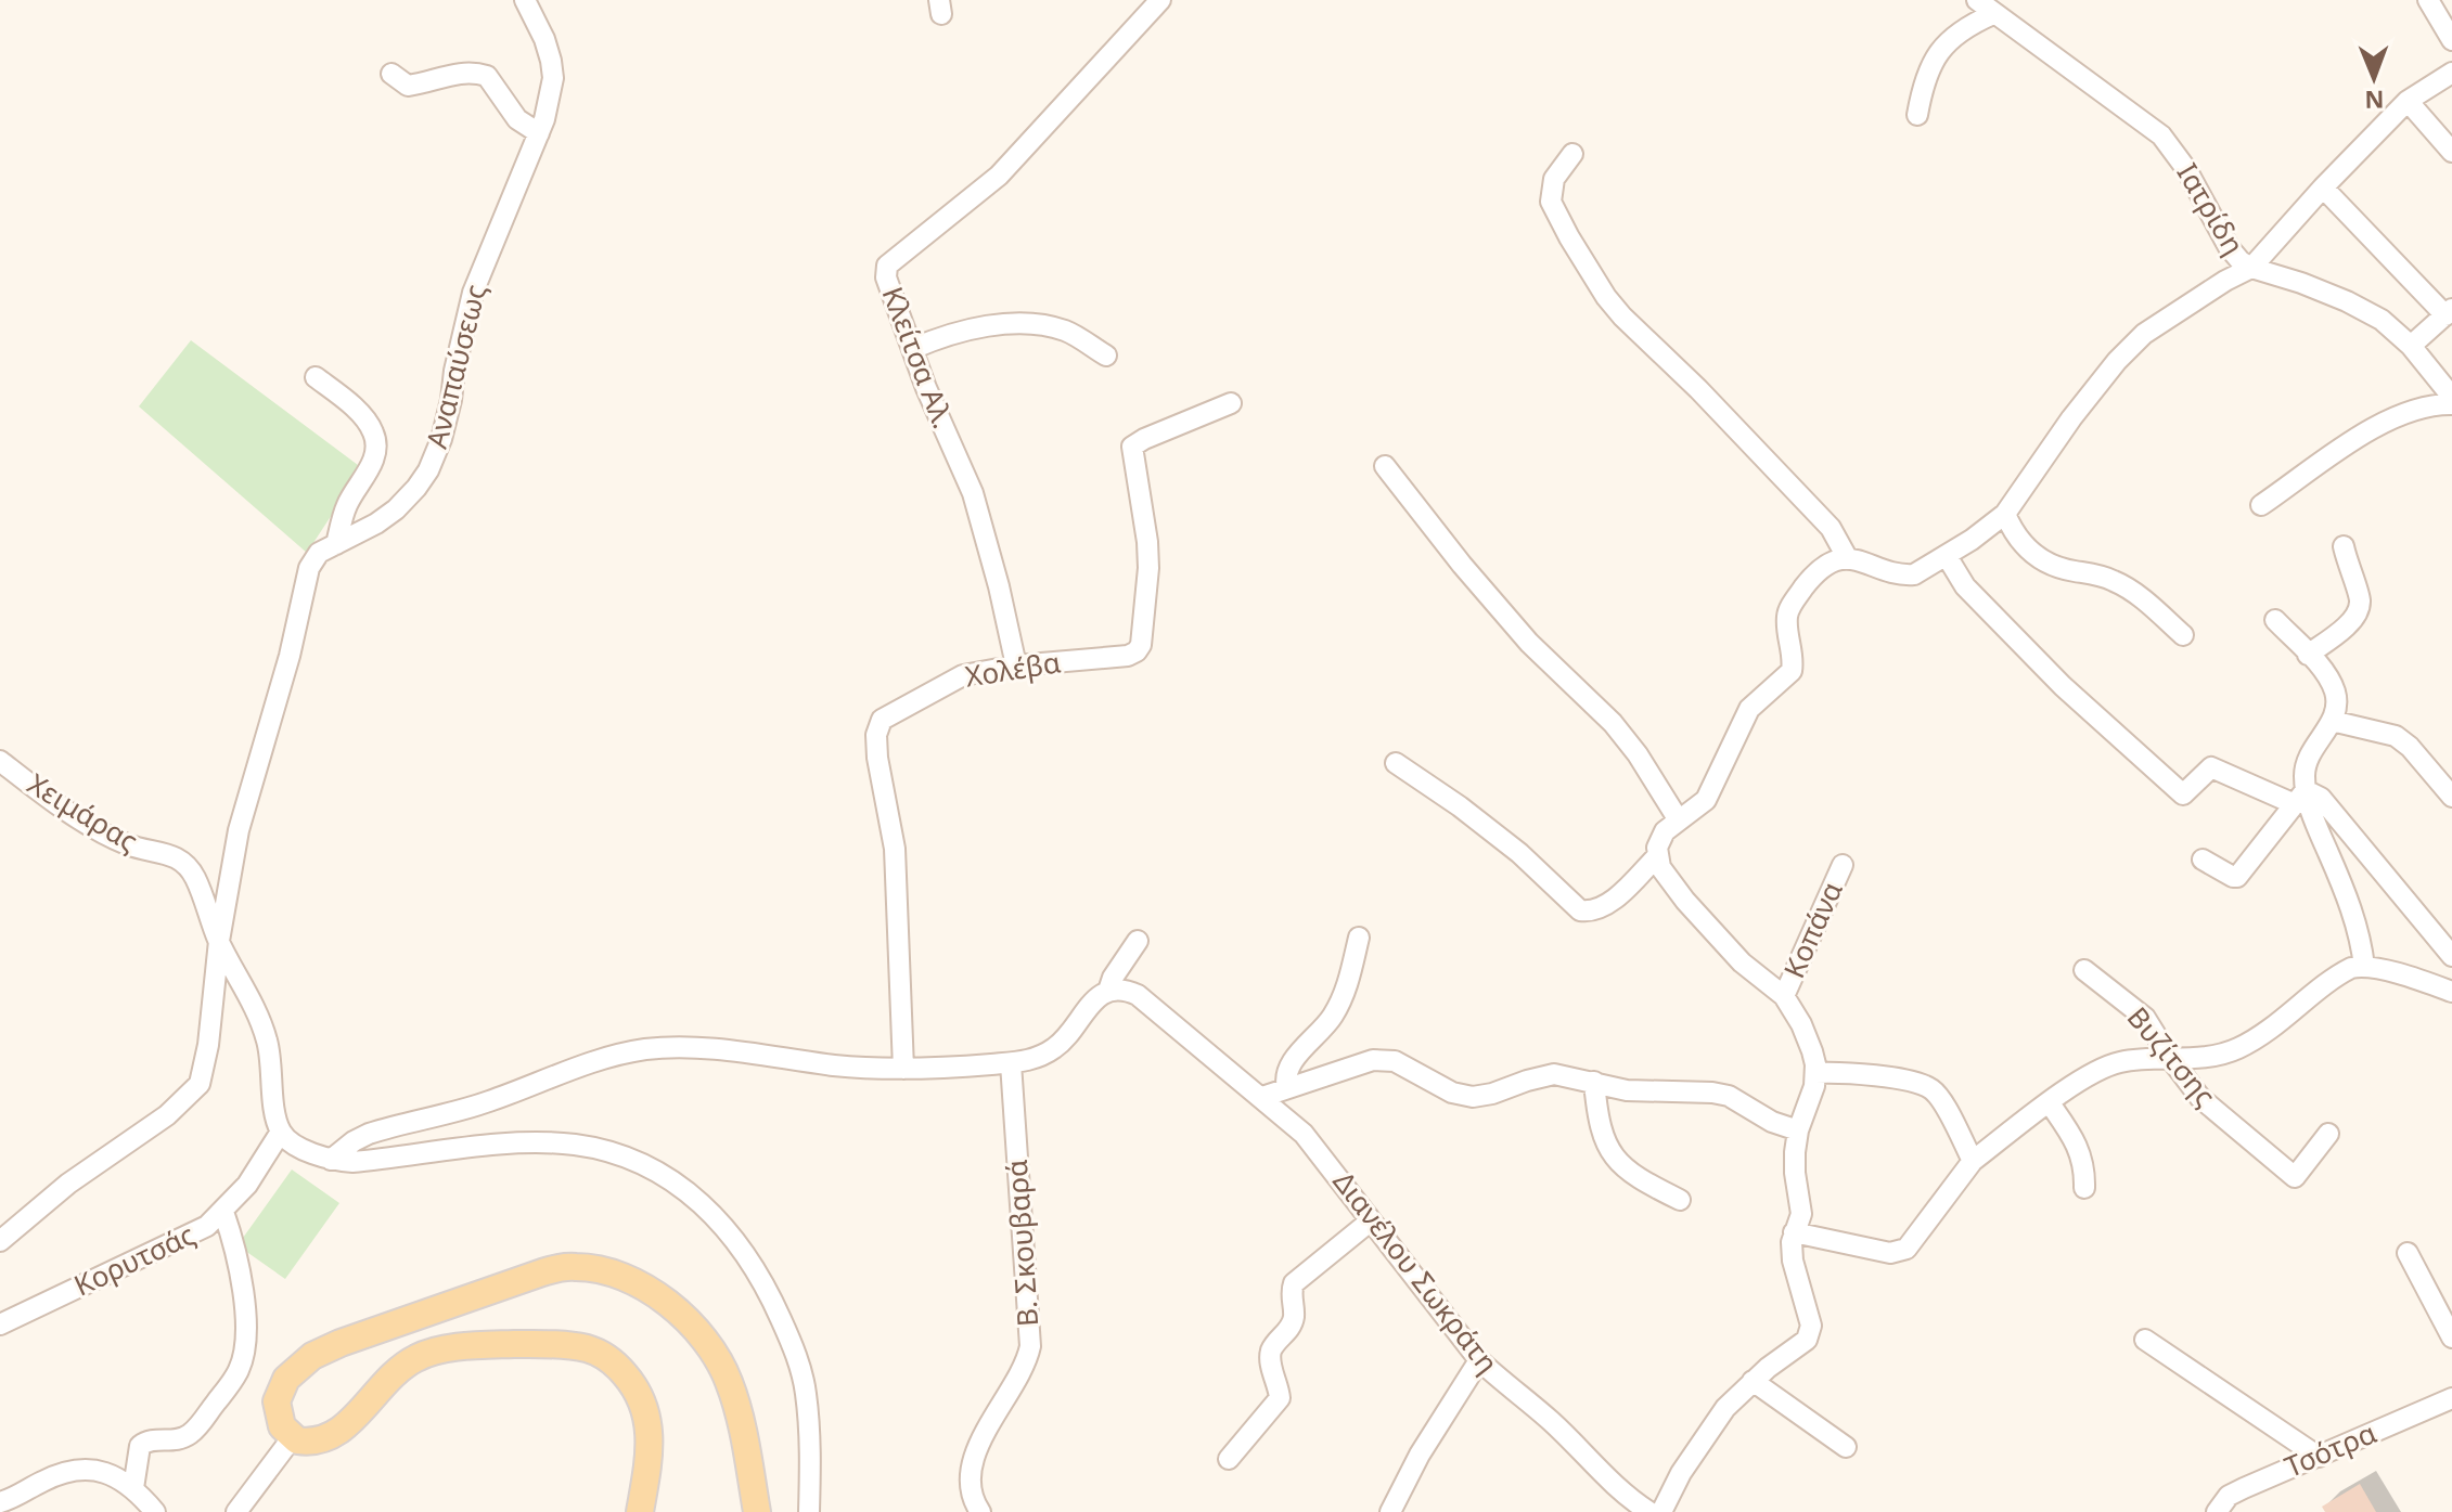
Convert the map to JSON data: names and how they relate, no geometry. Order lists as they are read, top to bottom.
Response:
{
  "streets": {
    "street": [
      "Ιατρίδη",
      "Κλείτσα Αλ.",
      "Αναπαύσεως",
      "Χολέβα",
      "Χειμάρας",
      "Κοπάνα",
      "Βυζίτσης",
      "Β. Σκουβαρά",
      "Κορυτσάς",
      "Διανέλου Σωκράτη",
      "Τσότρα"
    ]
  },
  "crossings": [
    ["Κλείτσα Αλ.", "Χολέβα"],
    ["Αναπαύσεως", "Χειμάρας"],
    ["Χειμάρας", "Κορυτσάς"]
  ],
  "north": "bottom"
}
